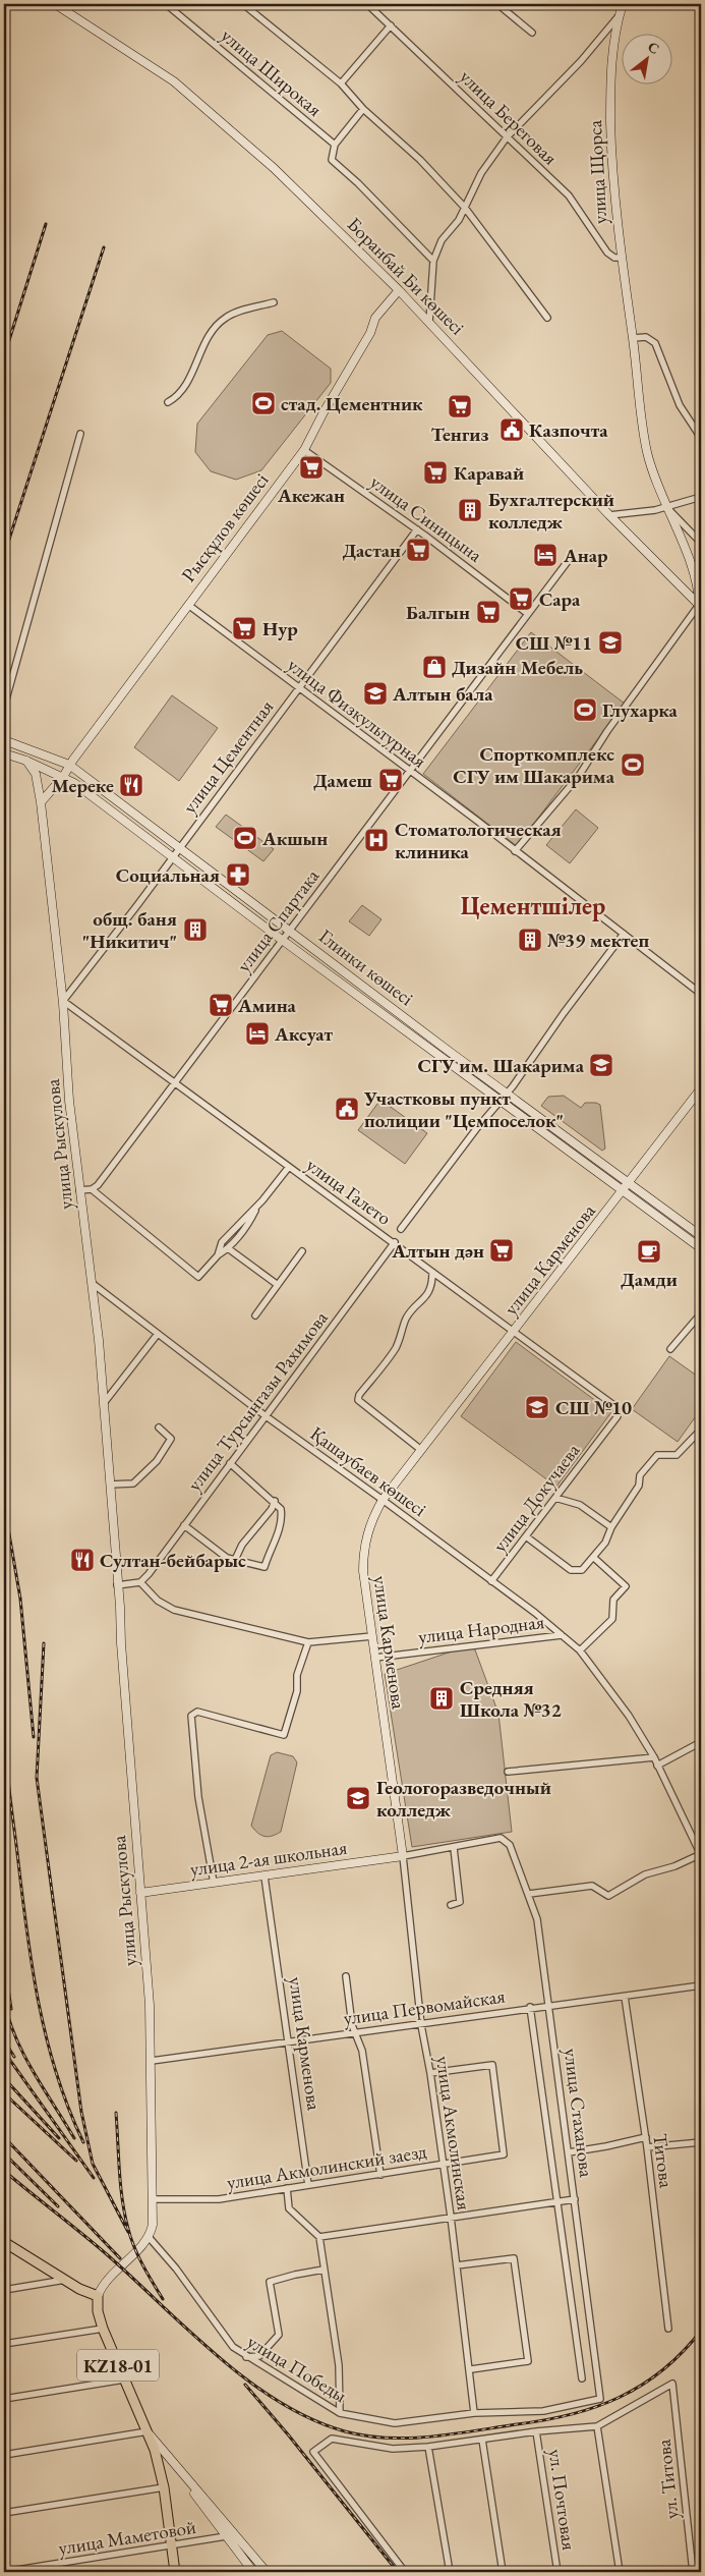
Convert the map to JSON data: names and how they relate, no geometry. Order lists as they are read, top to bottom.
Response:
{
  "streets": {
    "main road": ["KZ18-01"],
    "street": [
      "улица Широкая",
      "улица Береговая",
      "улица Щорса",
      "Боранбай Би көшесі",
      "улица Синицына",
      "Рысқұлов көшесі",
      "улица Физкультурная",
      "улица Цементная",
      "улица Спартака",
      "Глинки көшесі",
      "улица Рыскулова",
      "улица Галето",
      "улица Карменова",
      "улица Турсынгазы Рахимова",
      "Қашаубаев көшесі",
      "улица Докучаева",
      "улица Народная",
      "улица 2-ая школьная",
      "улица Первомайская",
      "улица Стаханова",
      "улица Акмолинская",
      "Титова",
      "улица Акмолинский заезд",
      "улица Победы",
      "ул. Титова",
      "ул. Почтовая",
      "улица Маметовой"
    ]
  },
  "crossings": [
    ["улица Береговая", "улица Щорса"],
    ["улица Щорса", "Боранбай Би көшесі"],
    ["Боранбай Би көшесі", "Рысқұлов көшесі"],
    ["улица Синицына", "Рысқұлов көшесі"],
    ["улица Синицына", "улица Цементная"],
    ["улица Синицына", "улица Спартака"],
    ["Рысқұлов көшесі", "улица Физкультурная"],
    ["Рысқұлов көшесі", "Глинки көшесі"],
    ["улица Физкультурная", "улица Цементная"],
    ["улица Физкультурная", "улица Спартака"],
    ["улица Цементная", "Глинки көшесі"],
    ["улица Цементная", "улица Рыскулова"],
    ["улица Цементная", "улица Галето"],
    ["улица Спартака", "Глинки көшесі"],
    ["улица Спартака", "улица Галето"],
    ["Глинки көшесі", "улица Рыскулова"],
    ["Глинки көшесі", "улица Карменова"],
    ["улица Рыскулова", "улица Галето"],
    ["улица Рыскулова", "Қашаубаев көшесі"],
    ["улица Рыскулова", "улица 2-ая школьная"],
    ["улица Рыскулова", "улица Первомайская"],
    ["улица Рыскулова", "улица Акмолинский заезд"],
    ["улица Рыскулова", "улица Победы"],
    ["улица Галето", "улица Карменова"],
    ["улица Галето", "улица Турсынгазы Рахимова"],
    ["улица Галето", "улица Докучаева"],
    ["улица Карменова", "Қашаубаев көшесі"],
    ["улица Карменова", "улица Народная"],
    ["улица Карменова", "улица 2-ая школьная"],
    ["улица Карменова", "улица Первомайская"],
    ["улица Карменова", "улица Акмолинская"],
    ["улица Карменова", "улица Акмолинский заезд"],
    ["улица Турсынгазы Рахимова", "Қашаубаев көшесі"],
    ["Қашаубаев көшесі", "улица Докучаева"],
    ["Қашаубаев көшесі", "улица Народная"],
    ["улица 2-ая школьная", "улица Акмолинская"],
    ["улица Первомайская", "улица Стаханова"],
    ["улица Первомайская", "улица Акмолинская"],
    ["улица Первомайская", "Титова"],
    ["улица Стаханова", "улица Победы"],
    ["улица Акмолинская", "улица Акмолинский заезд"],
    ["улица Акмолинская", "улица Победы"],
    ["KZ18-01", "улица Маметовой"]
  ],
  "districts": ["Цементшілер"],
  "places": {
    "sports": [
      "стад. Цементник",
      "Глухарка",
      "Спорткомплекс СГУ им Шакарима",
      "Акшын"
    ],
    "supermarket": [
      "Тенгиз",
      "Акежан",
      "Каравай",
      "Дастан",
      "Сара",
      "Балгын",
      "Нур",
      "Дамеш",
      "Амина",
      "Алтын дән"
    ],
    "public building": ["Казпочта", "Участковы пункт полиции \"Цемпоселок\""],
    "building": [
      "Бухгалтерский колледж",
      "общ. баня \"Никитич\"",
      "№39 мектеп",
      "Средняя Школа №32"
    ],
    "hotel": ["Анар", "Аксуат"],
    "school or university": [
      "СШ №11",
      "Алтын бала",
      "СГУ им. Шакарима",
      "СШ №10",
      "Геологоразведочный колледж"
    ],
    "shop": ["Дизайн Мебель"],
    "restaurant": ["Мереке", "Султан-бейбарыс"],
    "hospital": ["Стоматологическая клиника"],
    "pharmacy": ["Социальная"],
    "cafe": ["Дамди"]
  },
  "north": "top right"
}
